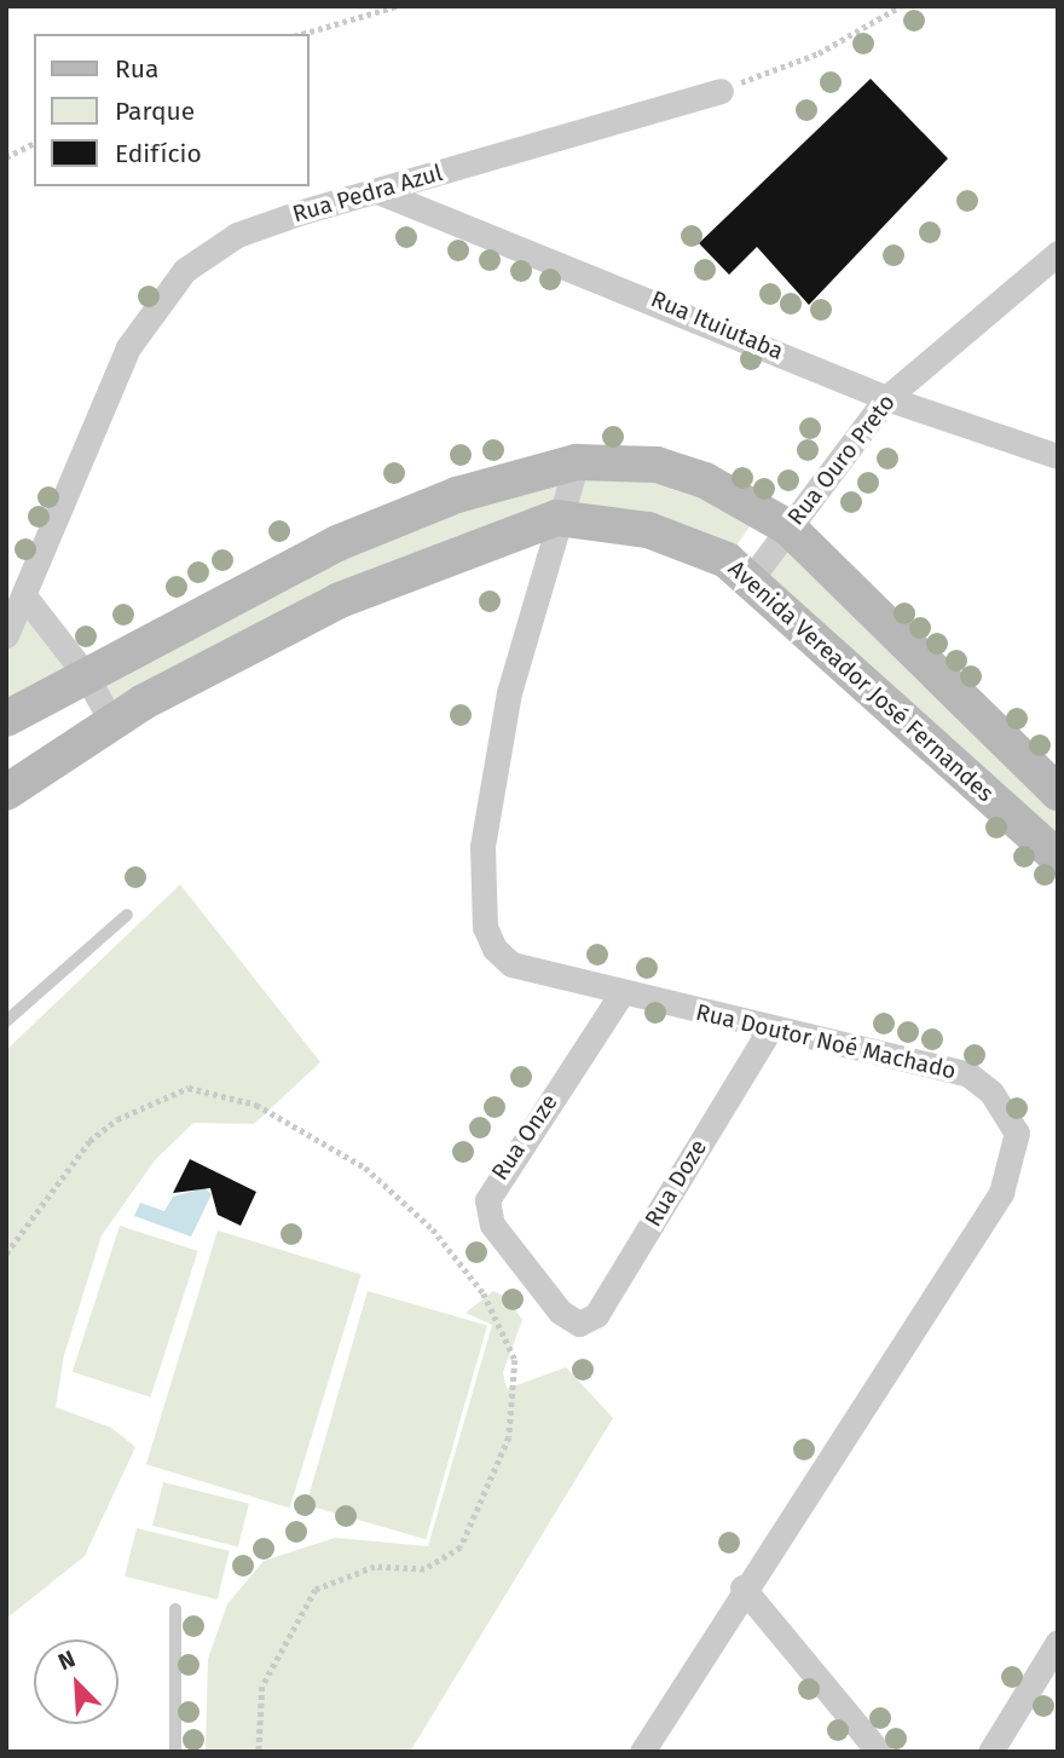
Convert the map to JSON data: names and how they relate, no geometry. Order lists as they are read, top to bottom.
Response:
{
  "streets": {
    "street": [
      "Rua Pedra Azul",
      "Rua Ituiutaba",
      "Rua Ouro Preto",
      "Avenida Vereador José Fernandes",
      "Rua Doutor Noé Machado",
      "Rua Onze",
      "Rua Doze"
    ]
  },
  "crossings": [
    ["Rua Pedra Azul", "Rua Ituiutaba"],
    ["Rua Ituiutaba", "Rua Ouro Preto"],
    ["Rua Ouro Preto", "Avenida Vereador José Fernandes"],
    ["Avenida Vereador José Fernandes", "Rua Doutor Noé Machado"],
    ["Rua Doutor Noé Machado", "Rua Onze"],
    ["Rua Doutor Noé Machado", "Rua Doze"],
    ["Rua Onze", "Rua Doze"]
  ],
  "legend": ["Rua", "Parque", "Edifício"],
  "north": "top left"
}
